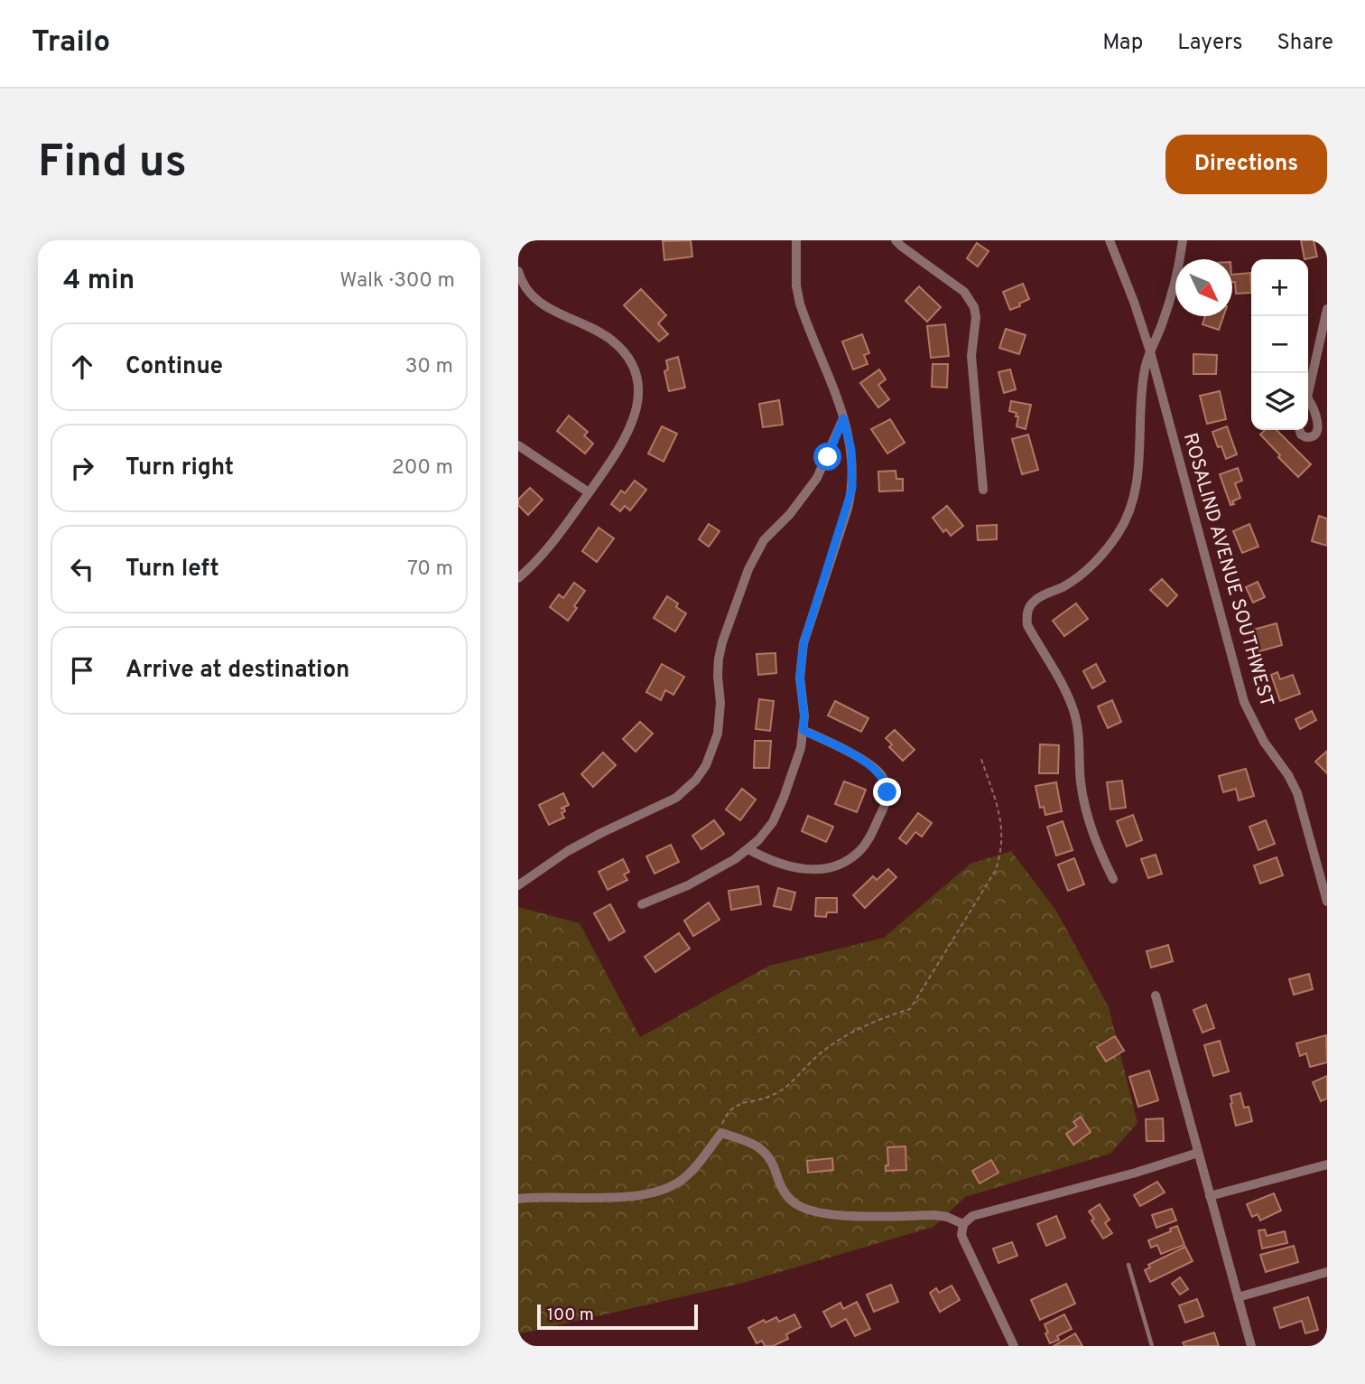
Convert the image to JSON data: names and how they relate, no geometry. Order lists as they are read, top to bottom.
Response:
{
  "streets": {
    "street": ["ROSALIND AVENUE SOUTHWEST"]
  },
  "scale_bar": "100 m",
  "north": "bottom right",
  "page": {
    "header": "Trailo",
    "nav": ["Map", "Layers", "Share"],
    "buttons": "Directions",
    "title": "Find us",
    "heading": ["4 min", "Walk · 300 m"],
    "map_buttons": ["+", "−"],
    "list": [
      ["Continue", "30 m"],
      ["Turn right", "200 m"],
      ["Turn left", "70 m"],
      "Arrive at destination"
    ],
    "scale": "100 m"
  }
}
